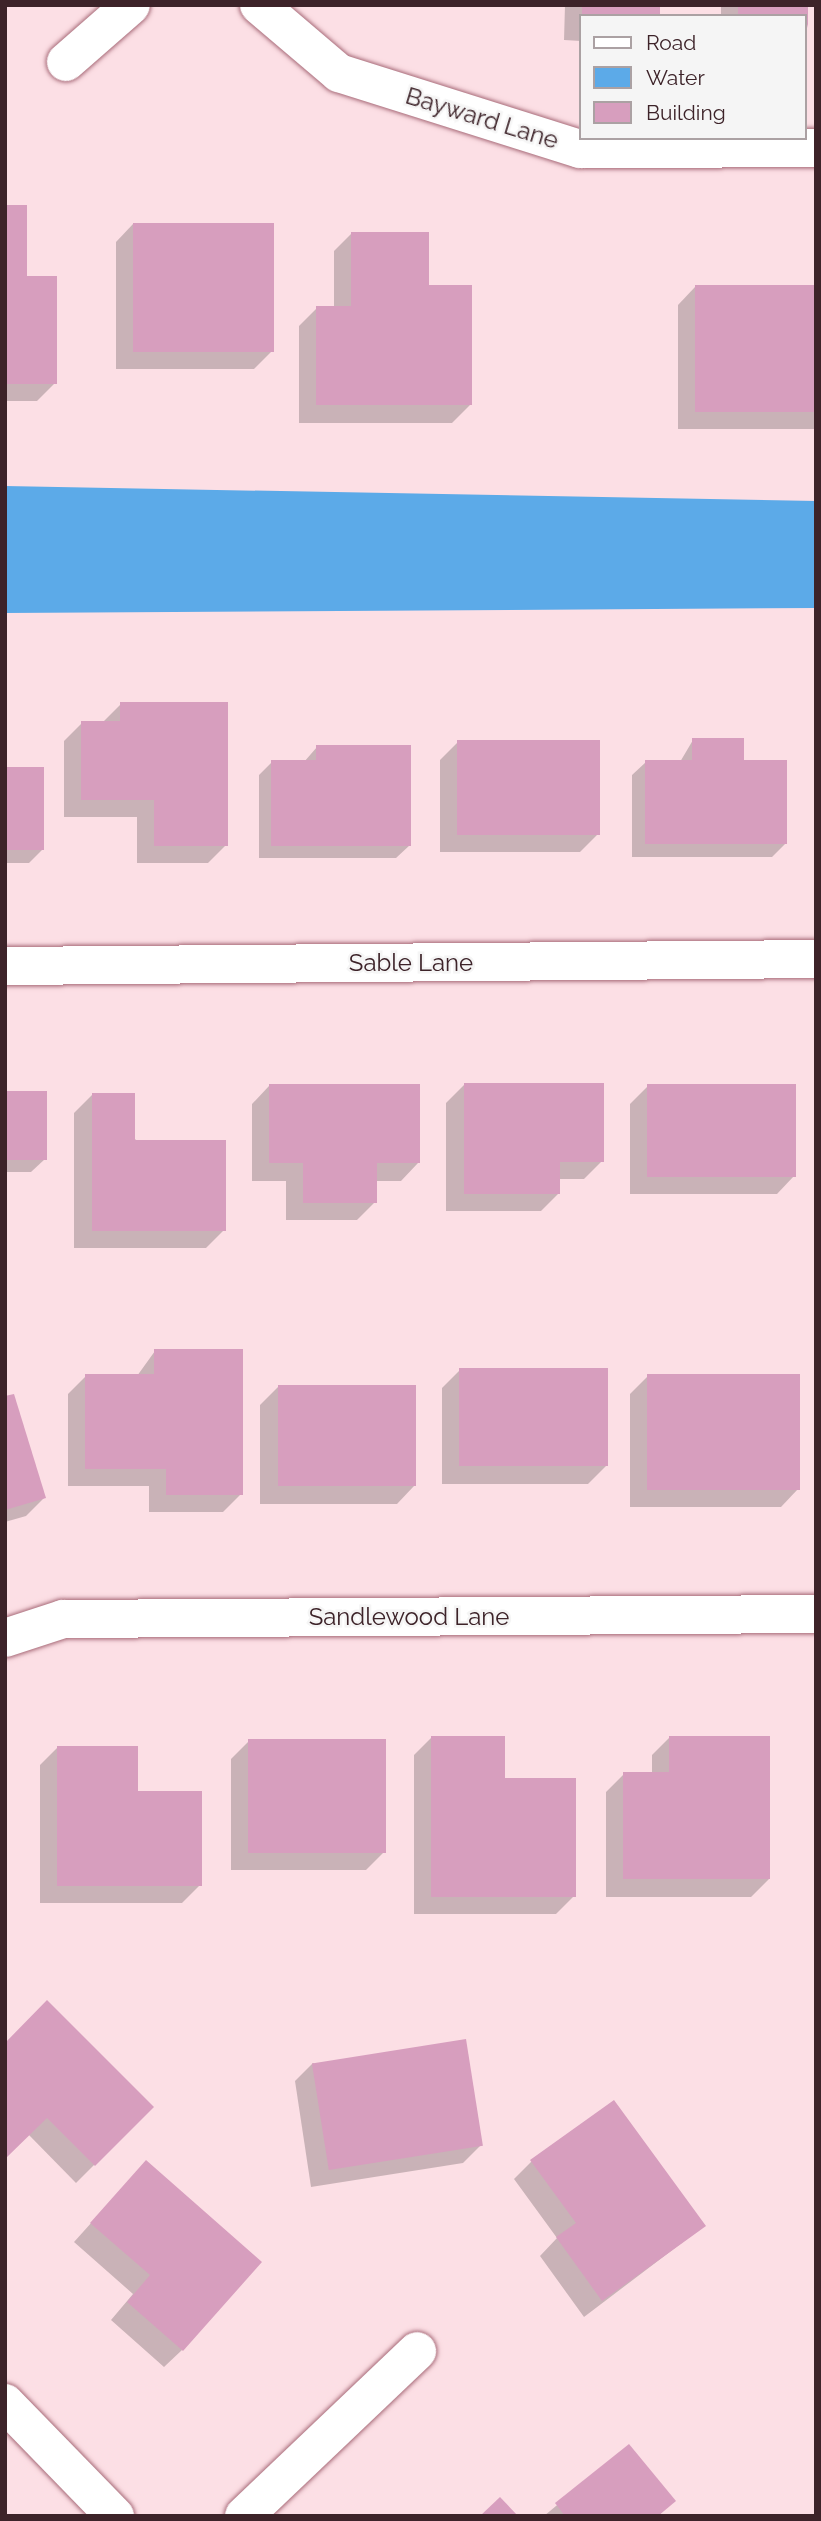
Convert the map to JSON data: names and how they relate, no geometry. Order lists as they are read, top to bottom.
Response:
{
  "streets": {
    "street": ["Bayward Lane", "Sable Lane", "Sandlewood Lane"]
  },
  "legend": ["Road", "Water", "Building"]
}
